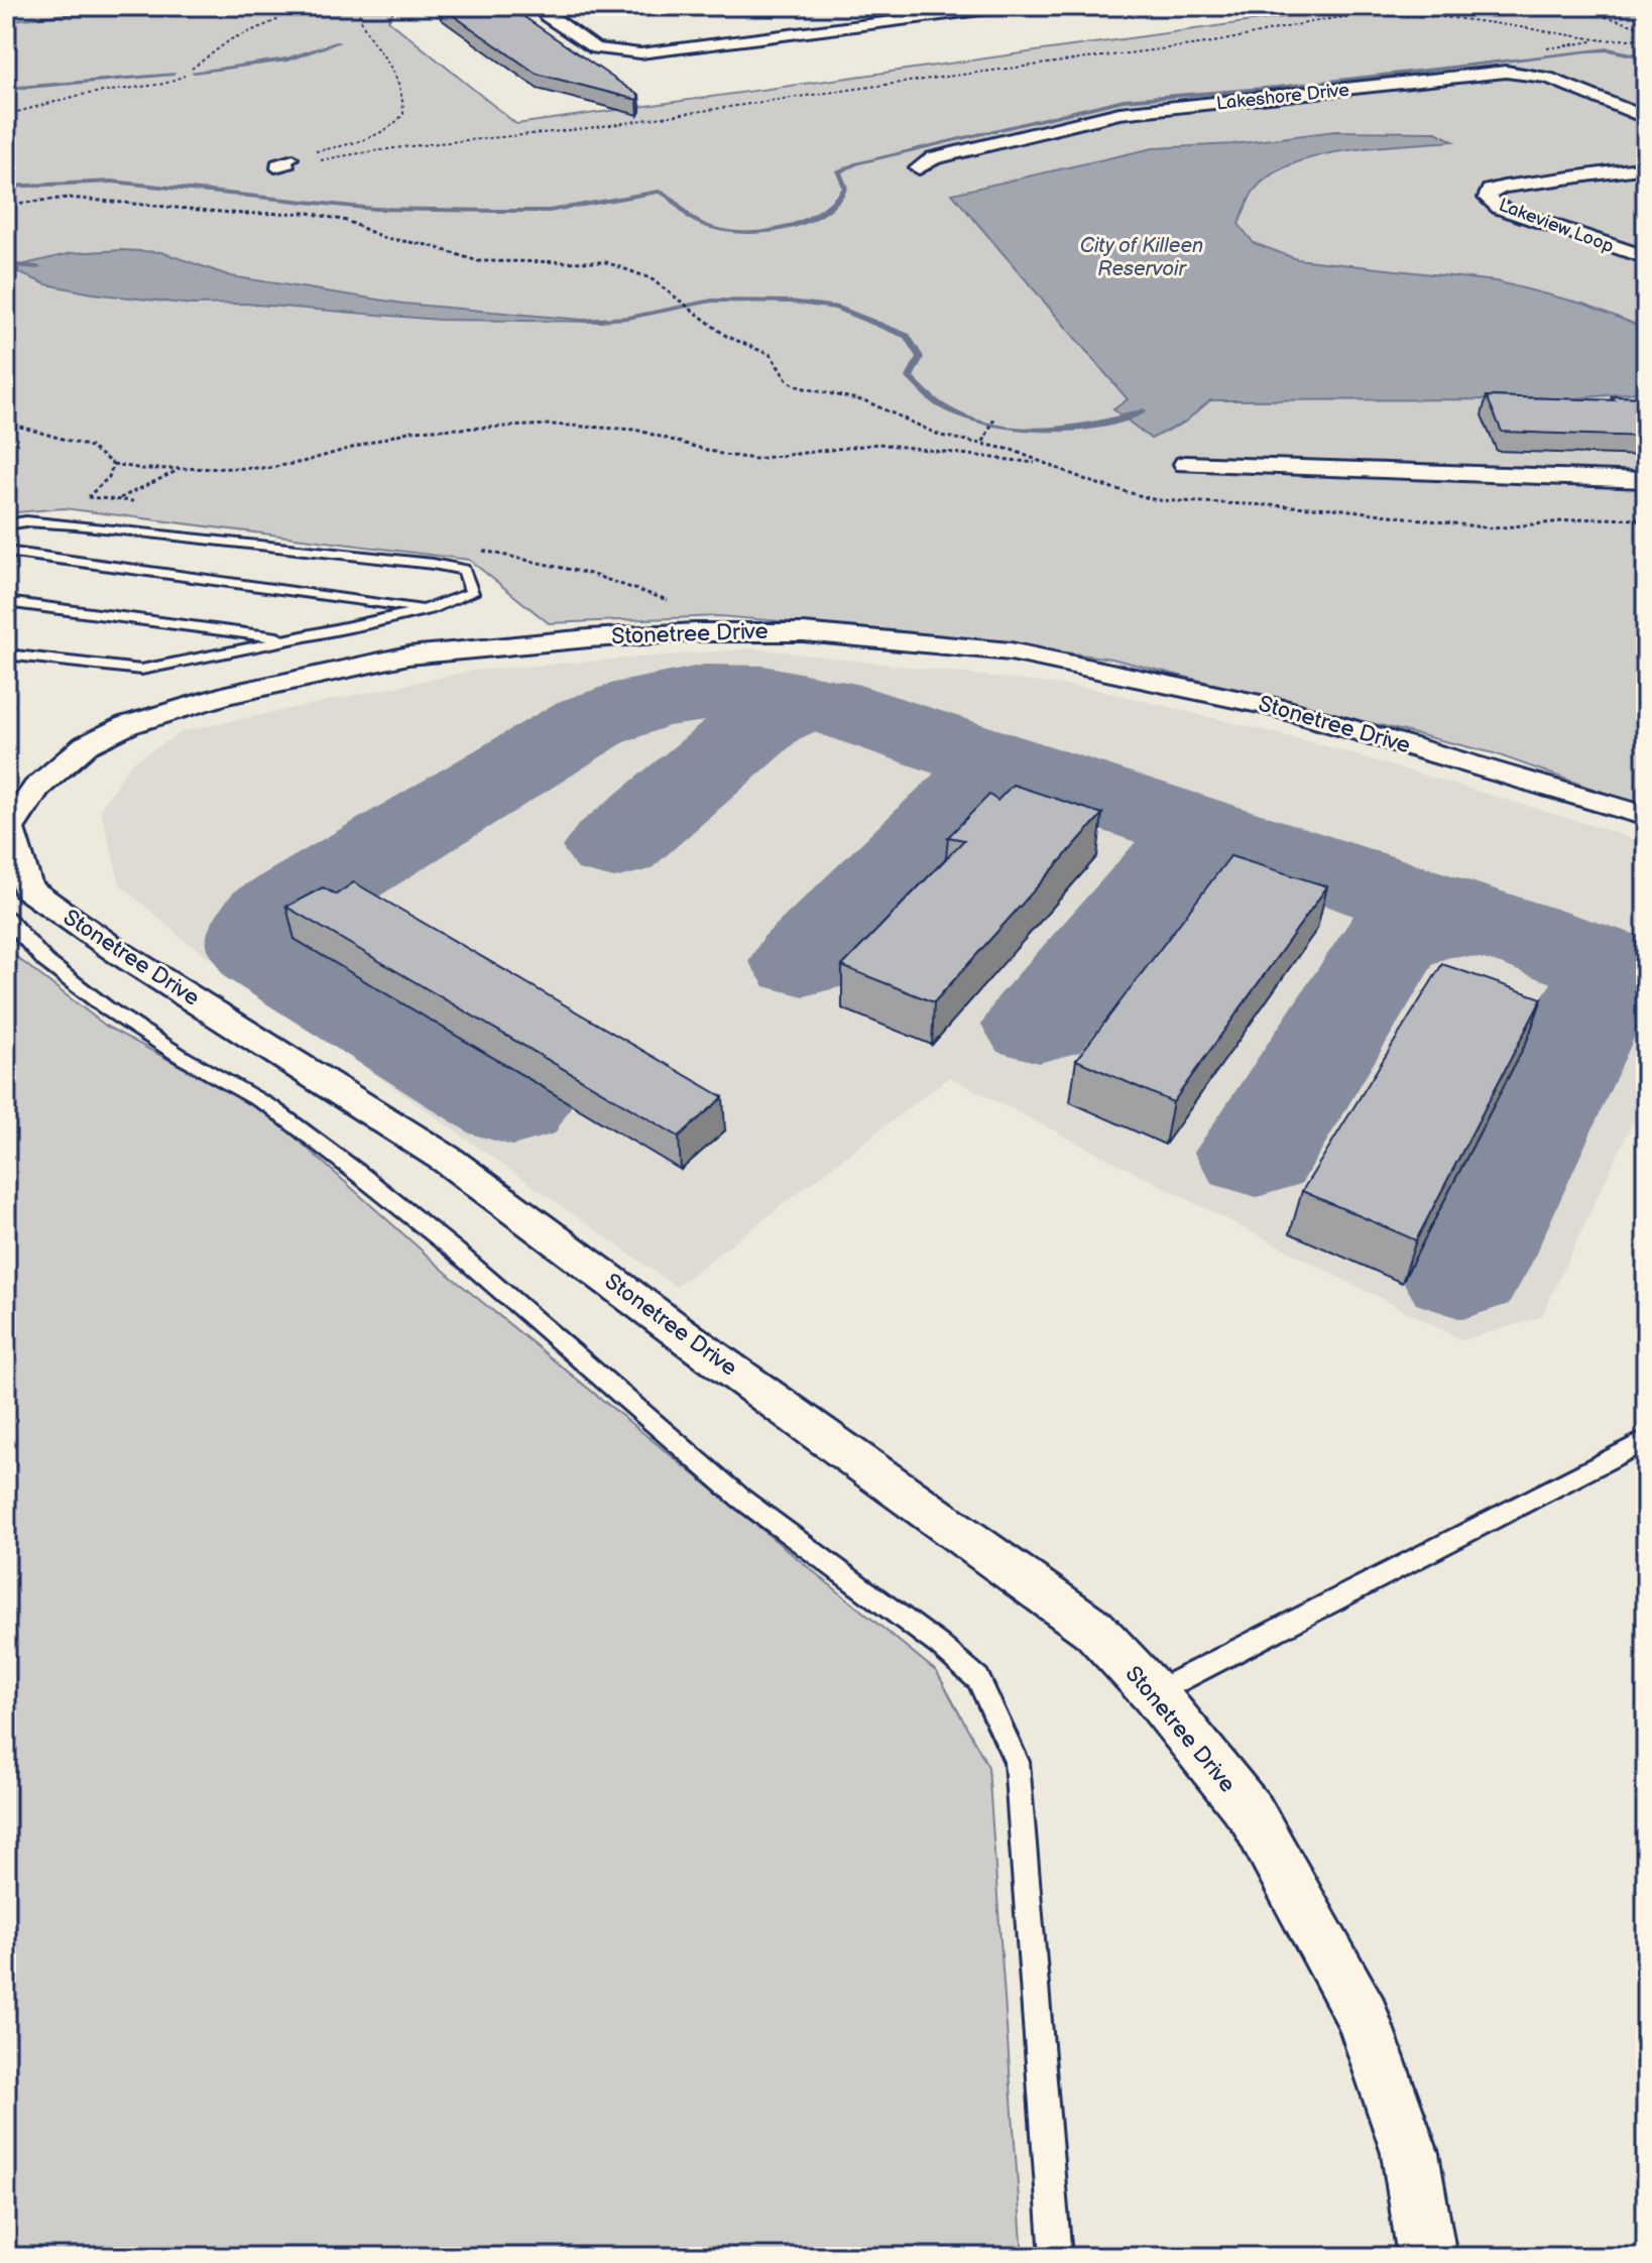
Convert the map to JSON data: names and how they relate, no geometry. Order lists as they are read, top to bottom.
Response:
{
  "streets": {
    "street": ["Lakeshore Drive", "Lakeview Loop", "Stonetree Drive"]
  },
  "water": ["City of Killeen Reservoir"]
}
